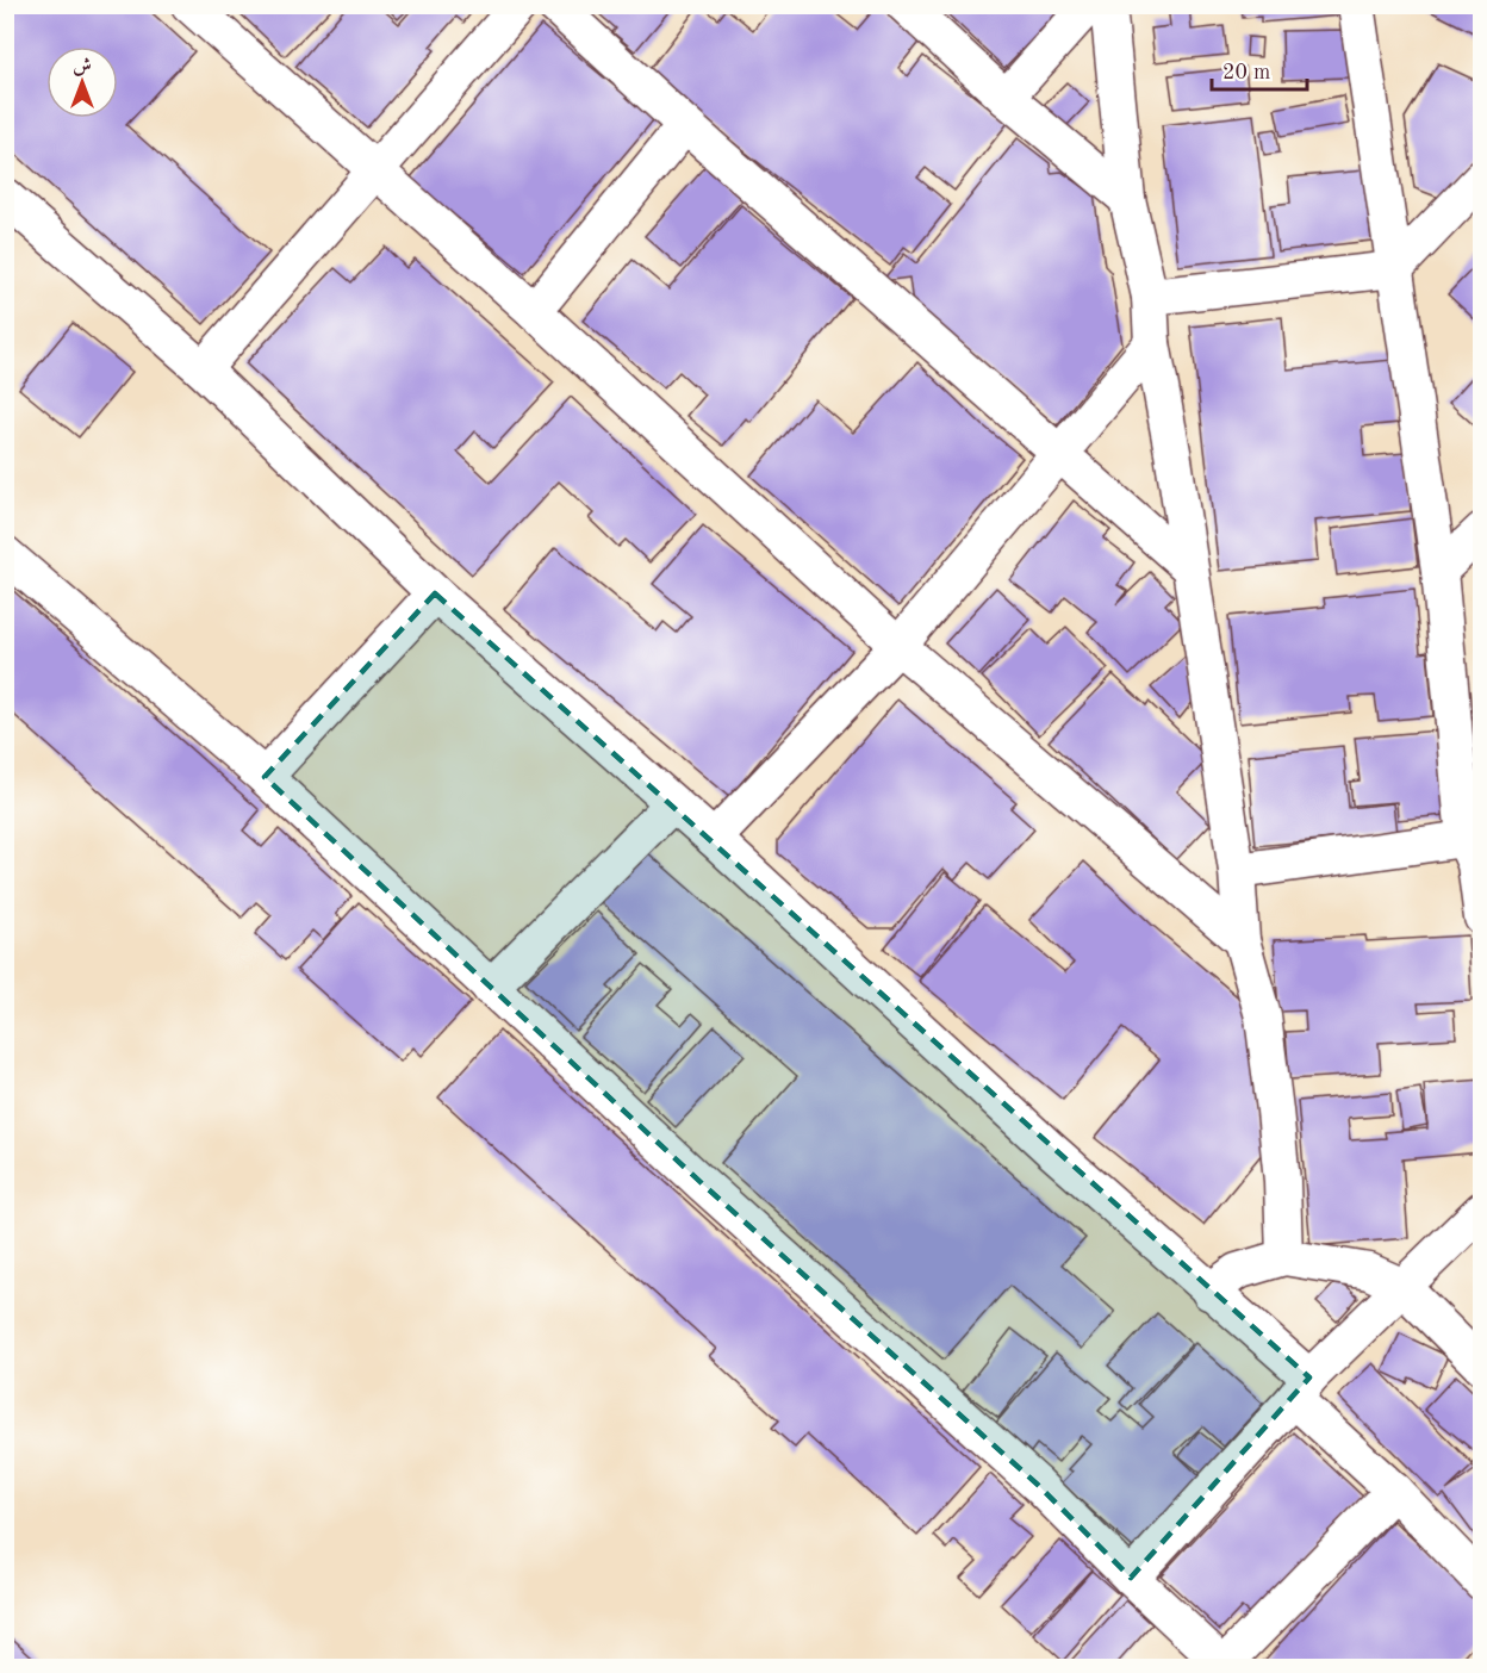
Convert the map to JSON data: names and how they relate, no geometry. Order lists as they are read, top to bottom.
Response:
{
  "scale_bar": "20 m",
  "north": "top"
}
